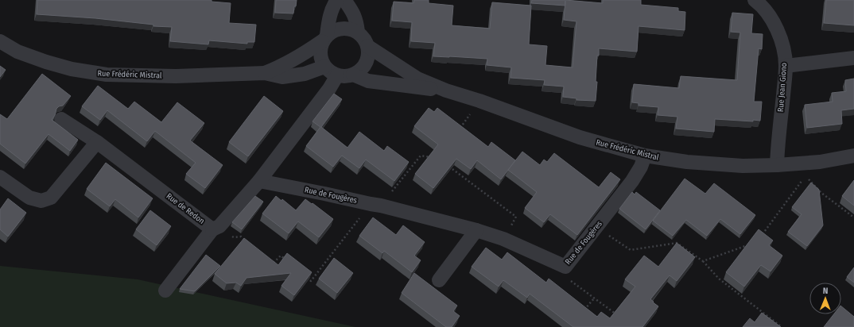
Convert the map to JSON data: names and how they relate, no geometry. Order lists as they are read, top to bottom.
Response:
{
  "streets": {
    "street": [
      "Rue Frédéric Mistral",
      "Rue Jean Giono",
      "Rue de Fougères",
      "Rue de Redon"
    ]
  },
  "crossings": [
    ["Rue Frédéric Mistral", "Rue Jean Giono"],
    ["Rue Frédéric Mistral", "Rue de Fougères"]
  ],
  "north": "top"
}
